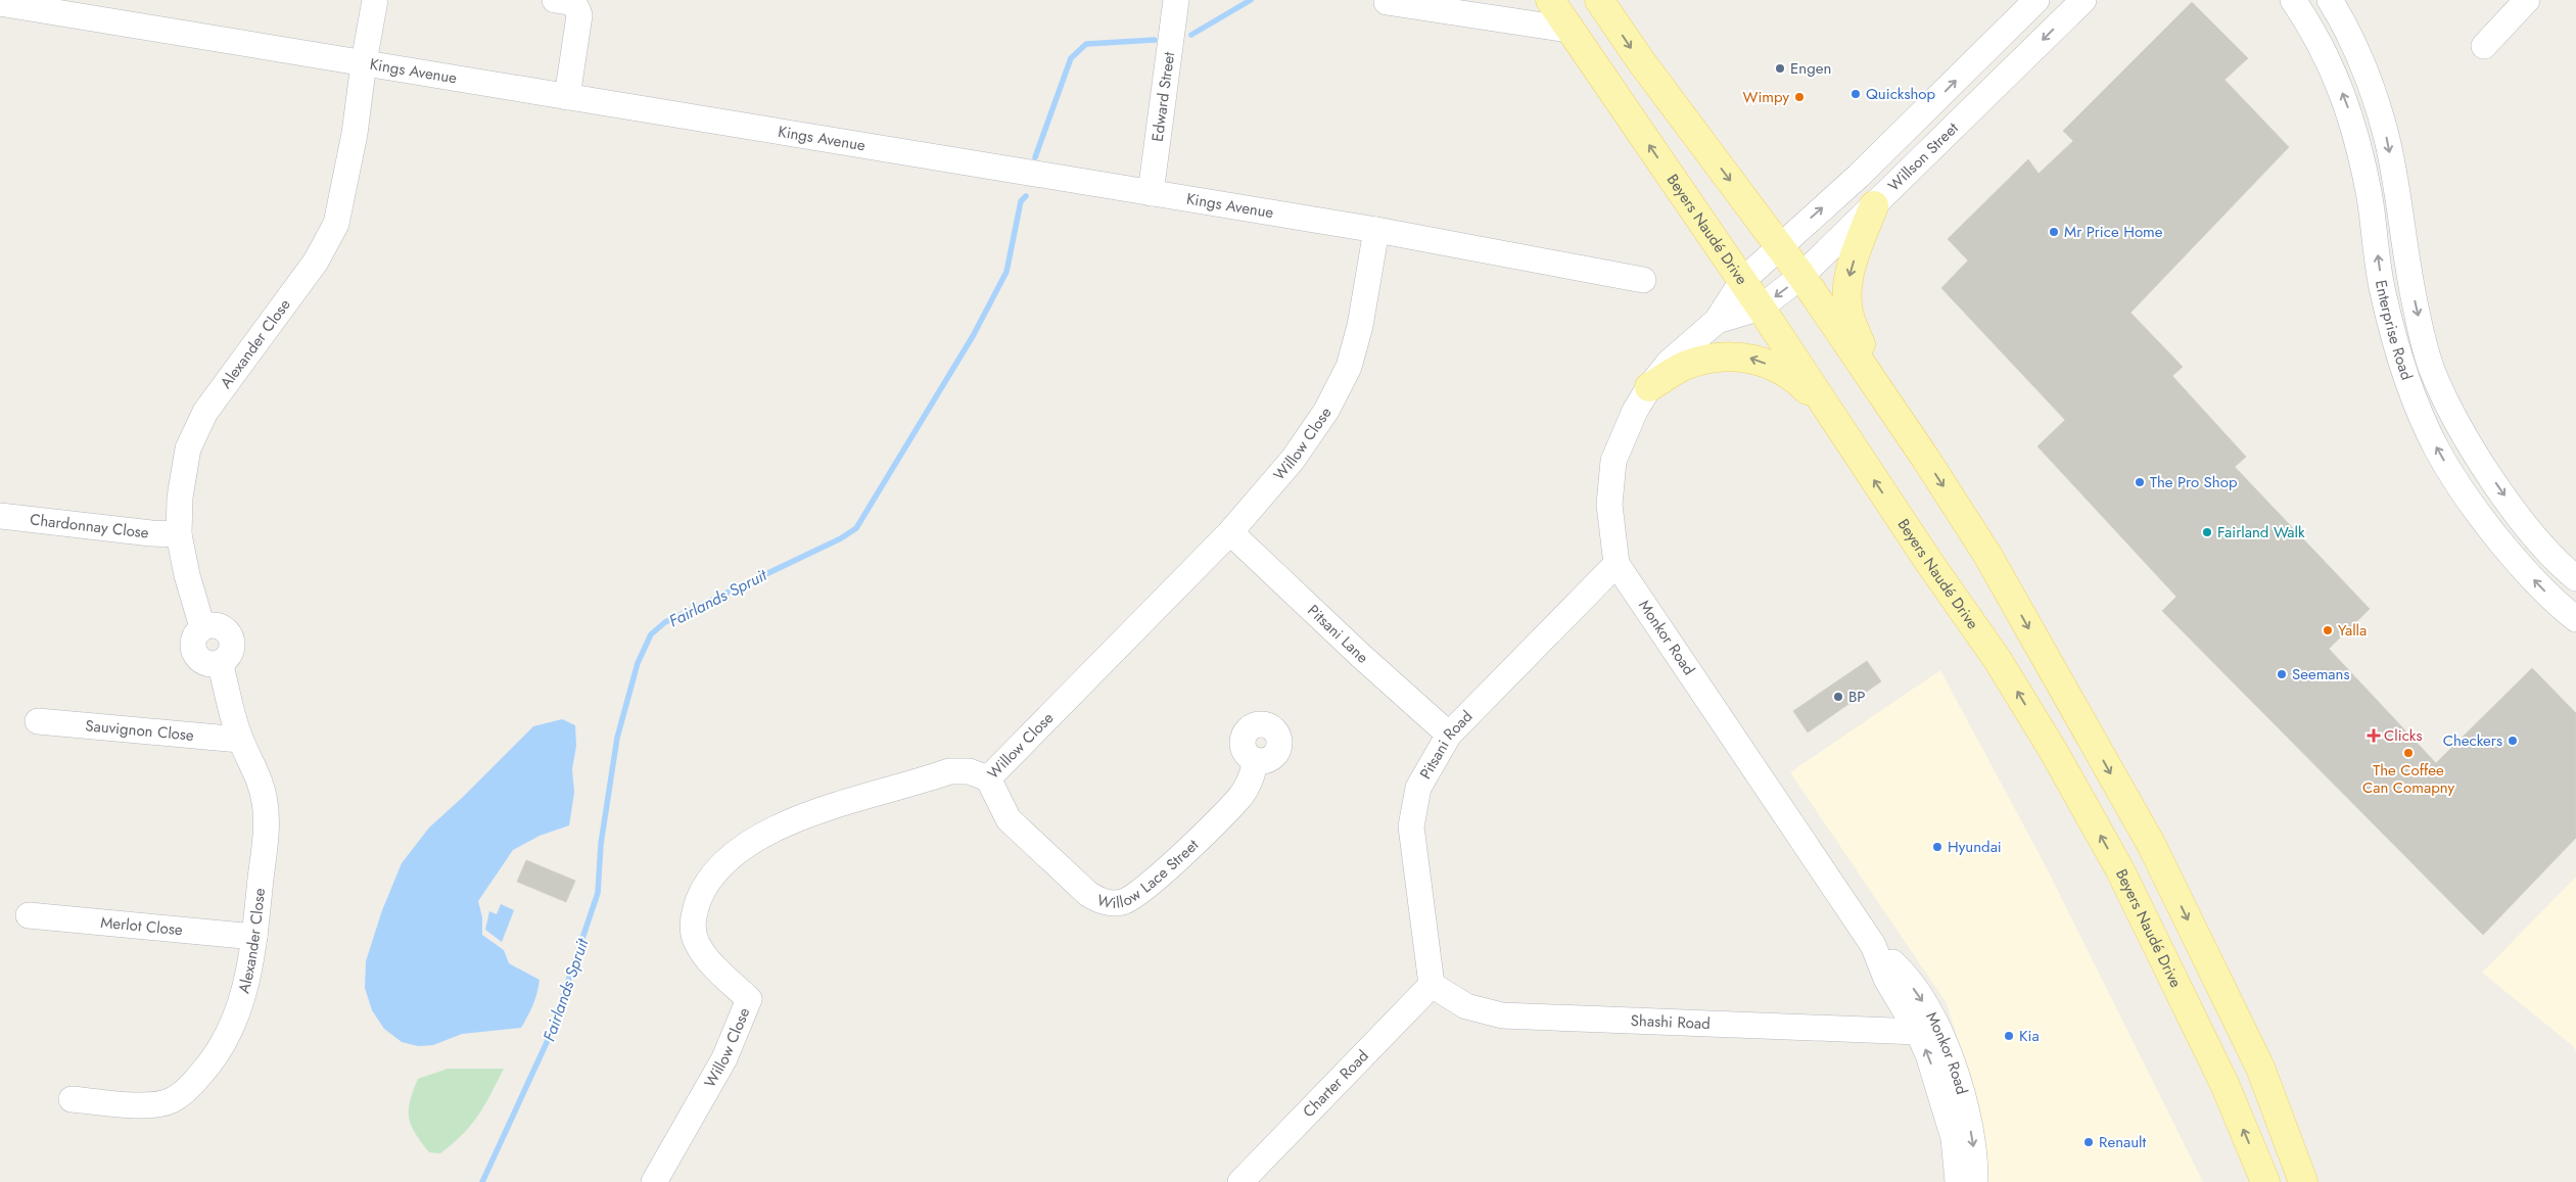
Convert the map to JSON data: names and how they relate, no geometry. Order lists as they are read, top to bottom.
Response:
{
  "streets": {
    "main road": ["Beyers Naudé Drive"],
    "street": [
      "Kings Avenue",
      "Edward Street",
      "Willson Street",
      "Enterprise Road",
      "Alexander Close",
      "Willow Close",
      "Chardonnay Close",
      "Pitsani Lane",
      "Monkor Road",
      "Sauvignon Close",
      "Pitsani Road",
      "Willow Lace Street",
      "Merlot Close",
      "Shashi Road",
      "Charter Road"
    ]
  },
  "crossings": [
    ["Kings Avenue", "Edward Street"],
    ["Kings Avenue", "Alexander Close"],
    ["Kings Avenue", "Willow Close"],
    ["Willson Street", "Beyers Naudé Drive"],
    ["Willson Street", "Monkor Road"],
    ["Beyers Naudé Drive", "Monkor Road"],
    ["Alexander Close", "Chardonnay Close"],
    ["Alexander Close", "Sauvignon Close"],
    ["Alexander Close", "Merlot Close"],
    ["Willow Close", "Pitsani Lane"],
    ["Willow Close", "Willow Lace Street"],
    ["Pitsani Lane", "Pitsani Road"],
    ["Monkor Road", "Pitsani Road"],
    ["Monkor Road", "Shashi Road"],
    ["Pitsani Road", "Shashi Road"],
    ["Pitsani Road", "Charter Road"],
    ["Shashi Road", "Charter Road"]
  ],
  "water": ["Fairlands Spruit"],
  "places": {
    "other": [
      "Engen",
      "Quickshop",
      "Wimpy",
      "Mr Price Home",
      "The Pro Shop",
      "Fairland Walk",
      "Yalla",
      "Seemans",
      "BP",
      "Checkers",
      "The Coffee Can Comapny",
      "Hyundai",
      "Kia",
      "Renault"
    ],
    "health": ["Clicks"]
  }
}
